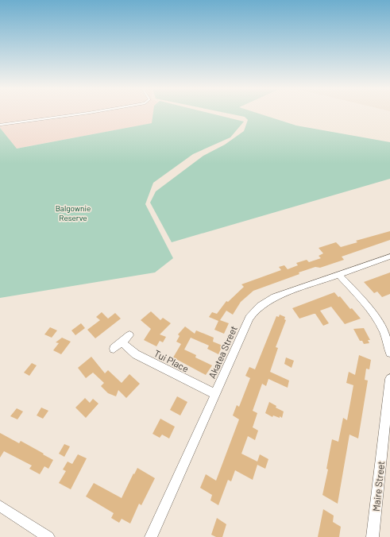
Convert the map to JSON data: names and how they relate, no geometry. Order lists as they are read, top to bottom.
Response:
{
  "streets": {
    "street": ["Akatea Street", "Tui Place", "Maire Street"]
  },
  "crossings": [
    ["Akatea Street", "Tui Place"]
  ],
  "parks": ["Balgownie Reserve"]
}
